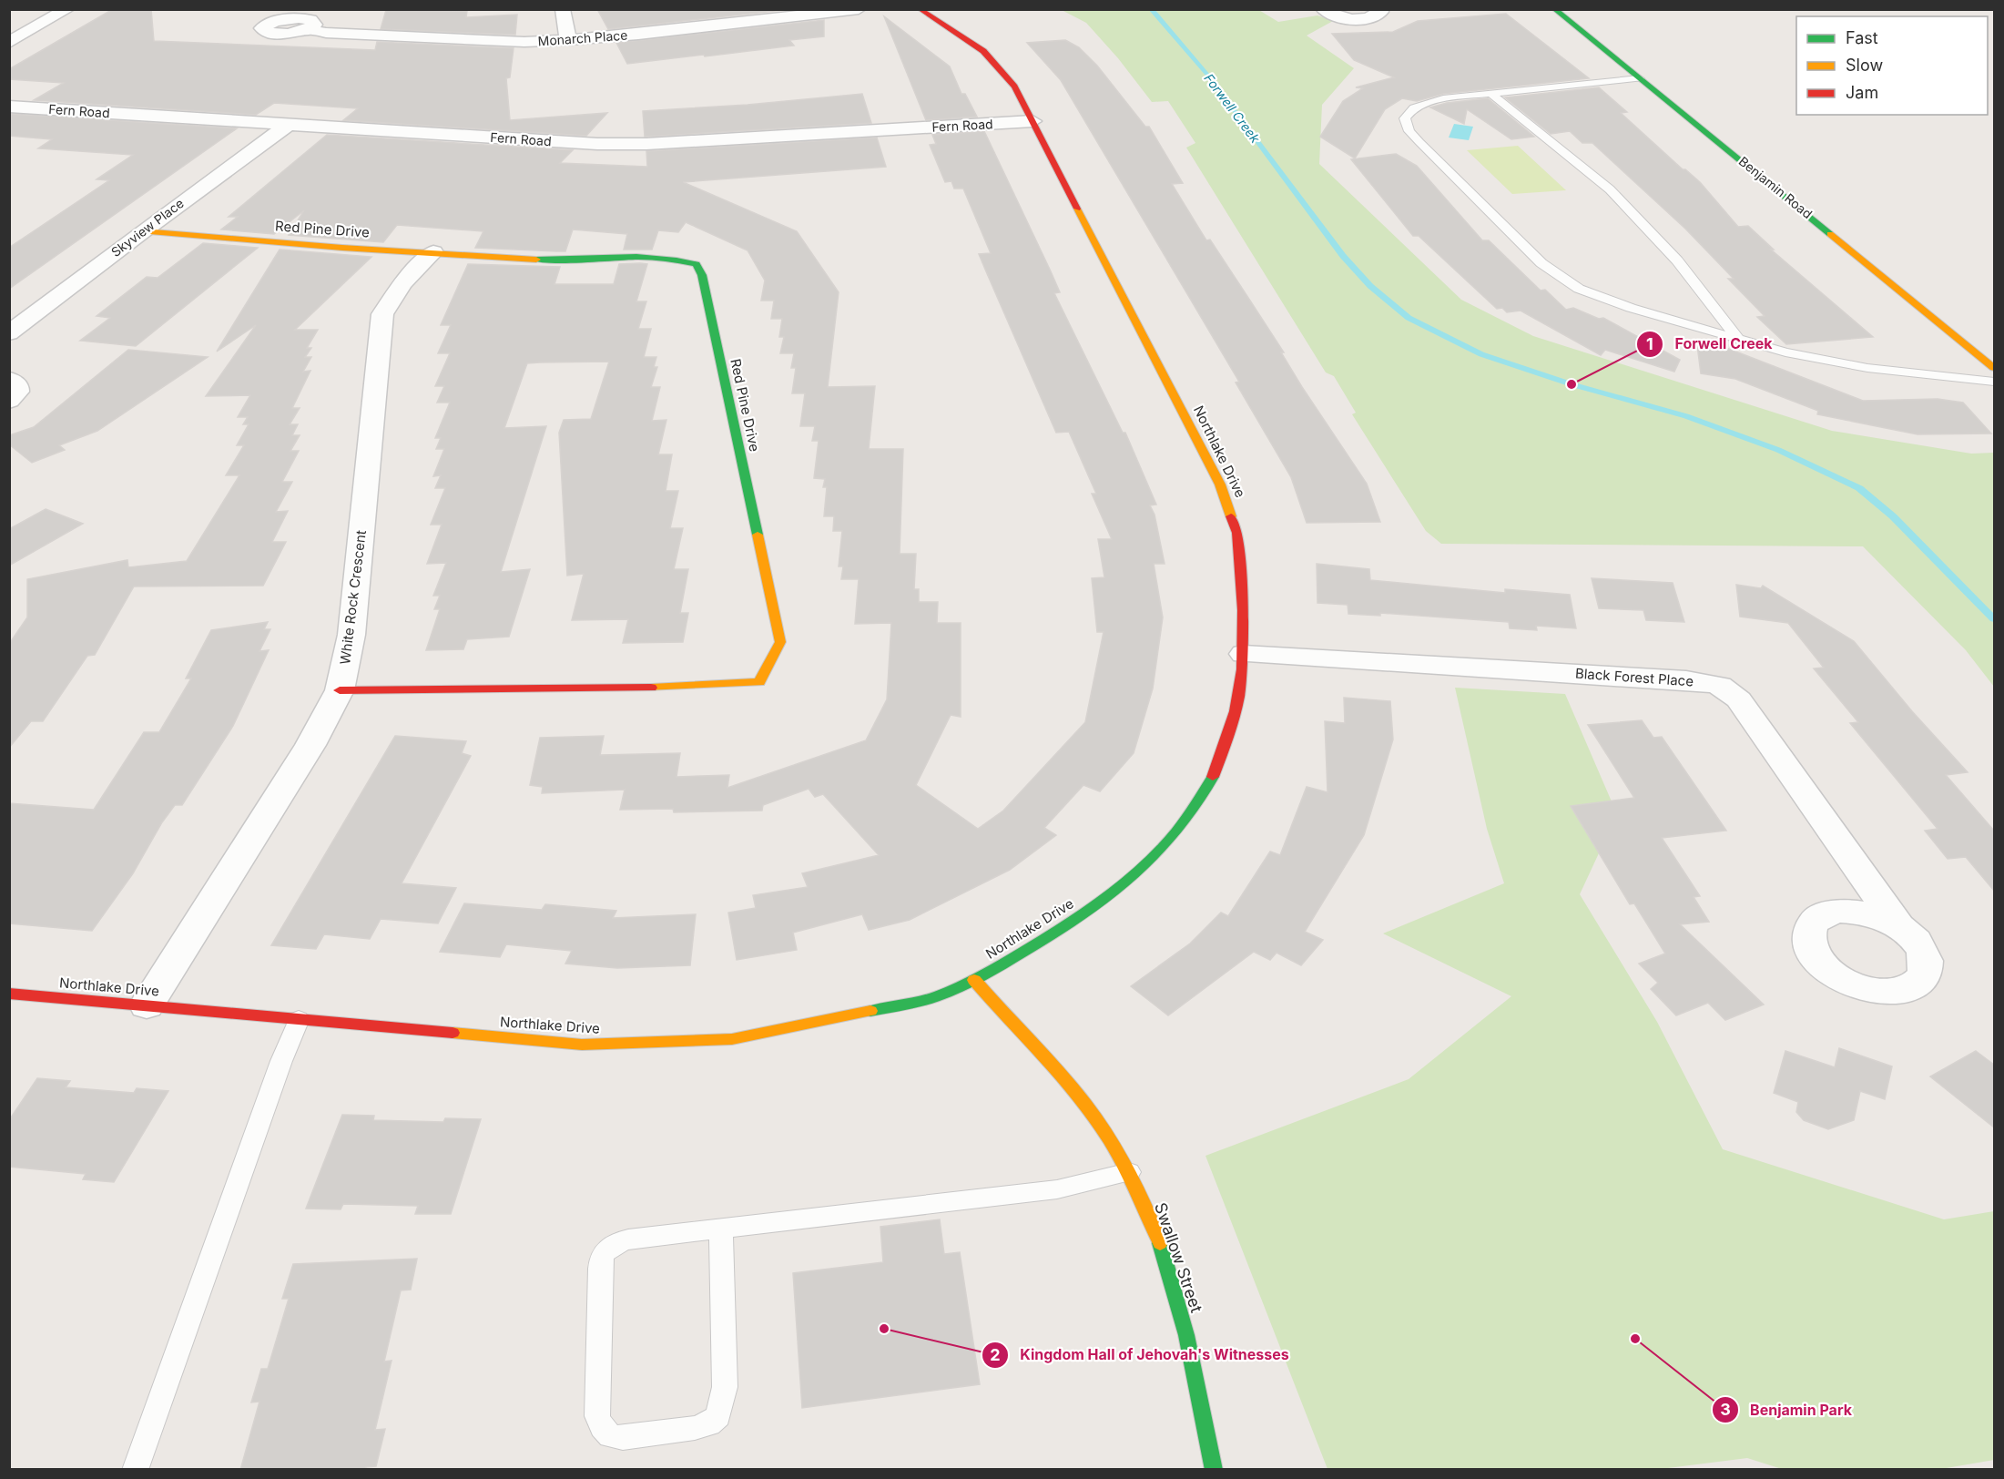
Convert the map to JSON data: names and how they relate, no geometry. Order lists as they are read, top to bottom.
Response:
{
  "streets": {
    "street": [
      "Monarch Place",
      "Fern Road",
      "Benjamin Road",
      "Skyview Place",
      "Red Pine Drive",
      "Northlake Drive",
      "White Rock Crescent",
      "Black Forest Place",
      "Swallow Street"
    ]
  },
  "crossings": [
    ["Fern Road", "Skyview Place"],
    ["Fern Road", "Northlake Drive"],
    ["Skyview Place", "Red Pine Drive"],
    ["Red Pine Drive", "White Rock Crescent"],
    ["Northlake Drive", "White Rock Crescent"],
    ["Northlake Drive", "Black Forest Place"],
    ["Northlake Drive", "Swallow Street"]
  ],
  "water": ["Forwell Creek"],
  "places": ["Forwell Creek", "Kingdom Hall of Jehovah's Witnesses", "Benjamin Park"],
  "legend": ["Fast", "Slow", "Jam"]
}
